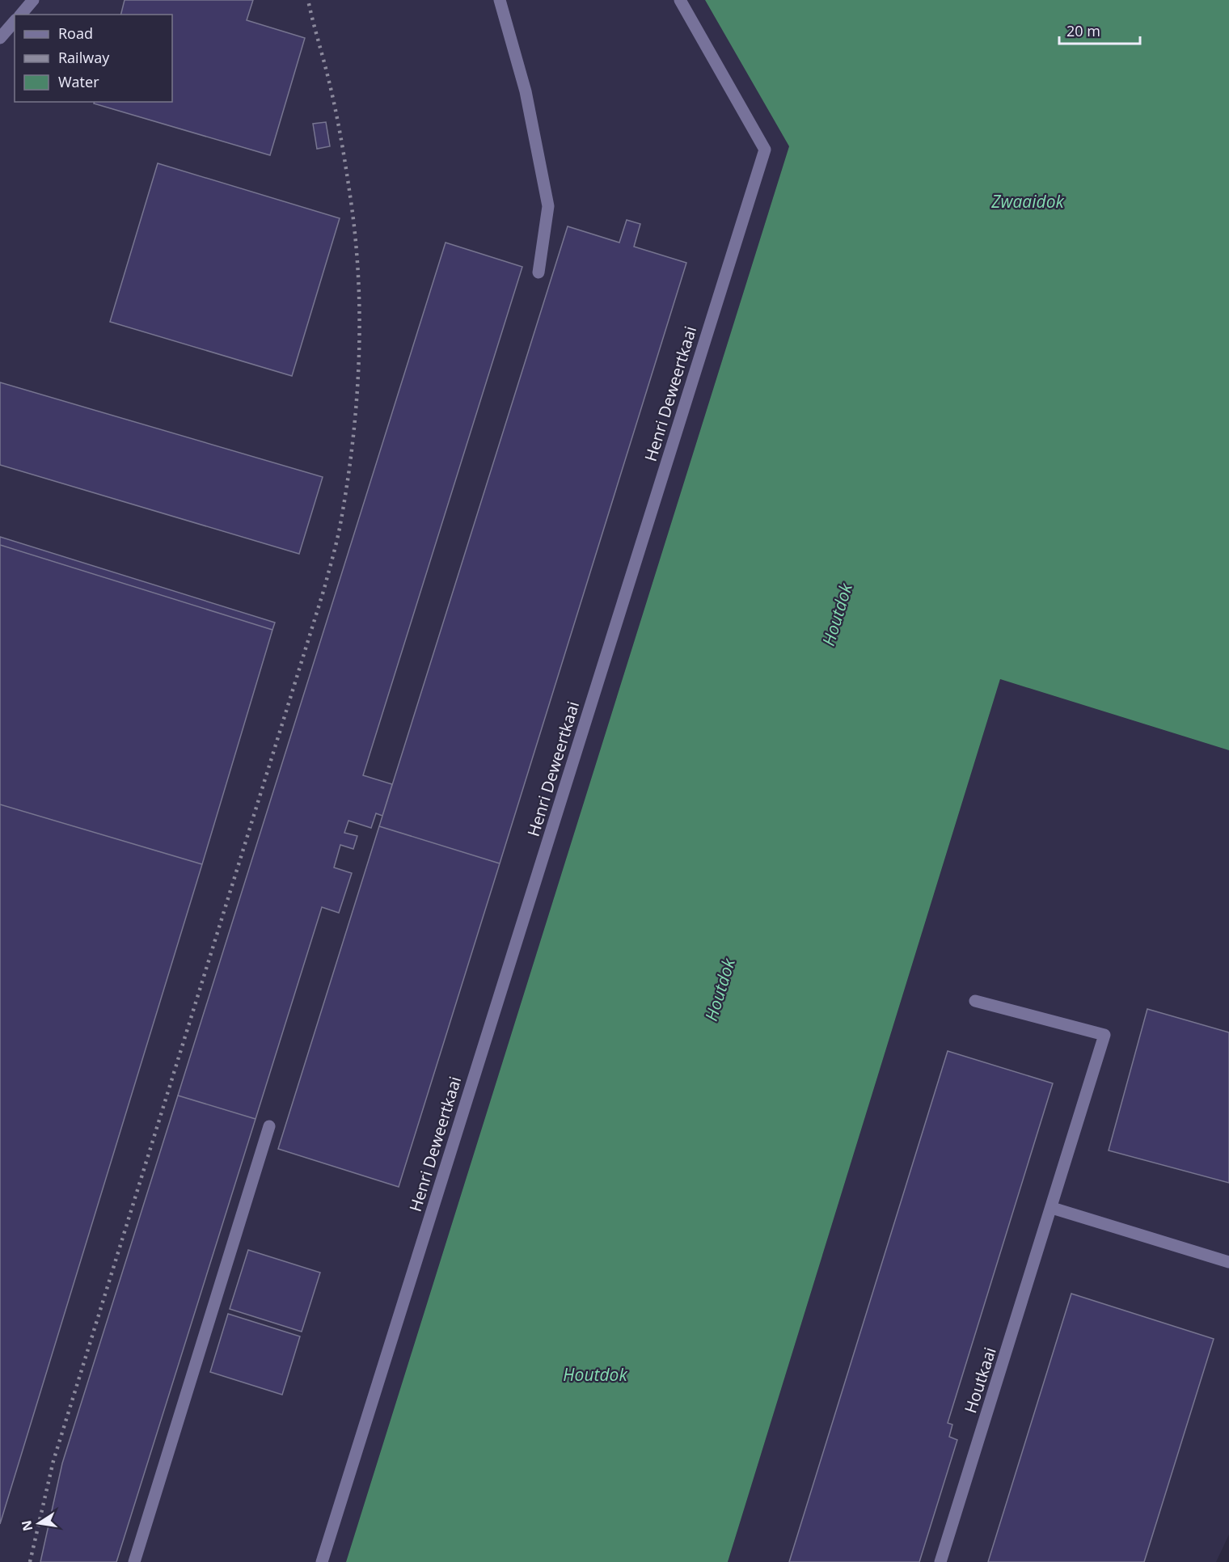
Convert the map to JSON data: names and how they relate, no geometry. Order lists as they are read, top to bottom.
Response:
{
  "streets": {
    "street": ["Henri Deweertkaai", "Houtkaai"]
  },
  "water": ["Zwaaidok", "Houtdok"],
  "legend": ["Road", "Railway", "Water"],
  "scale_bar": "20 m",
  "north": "left"
}
